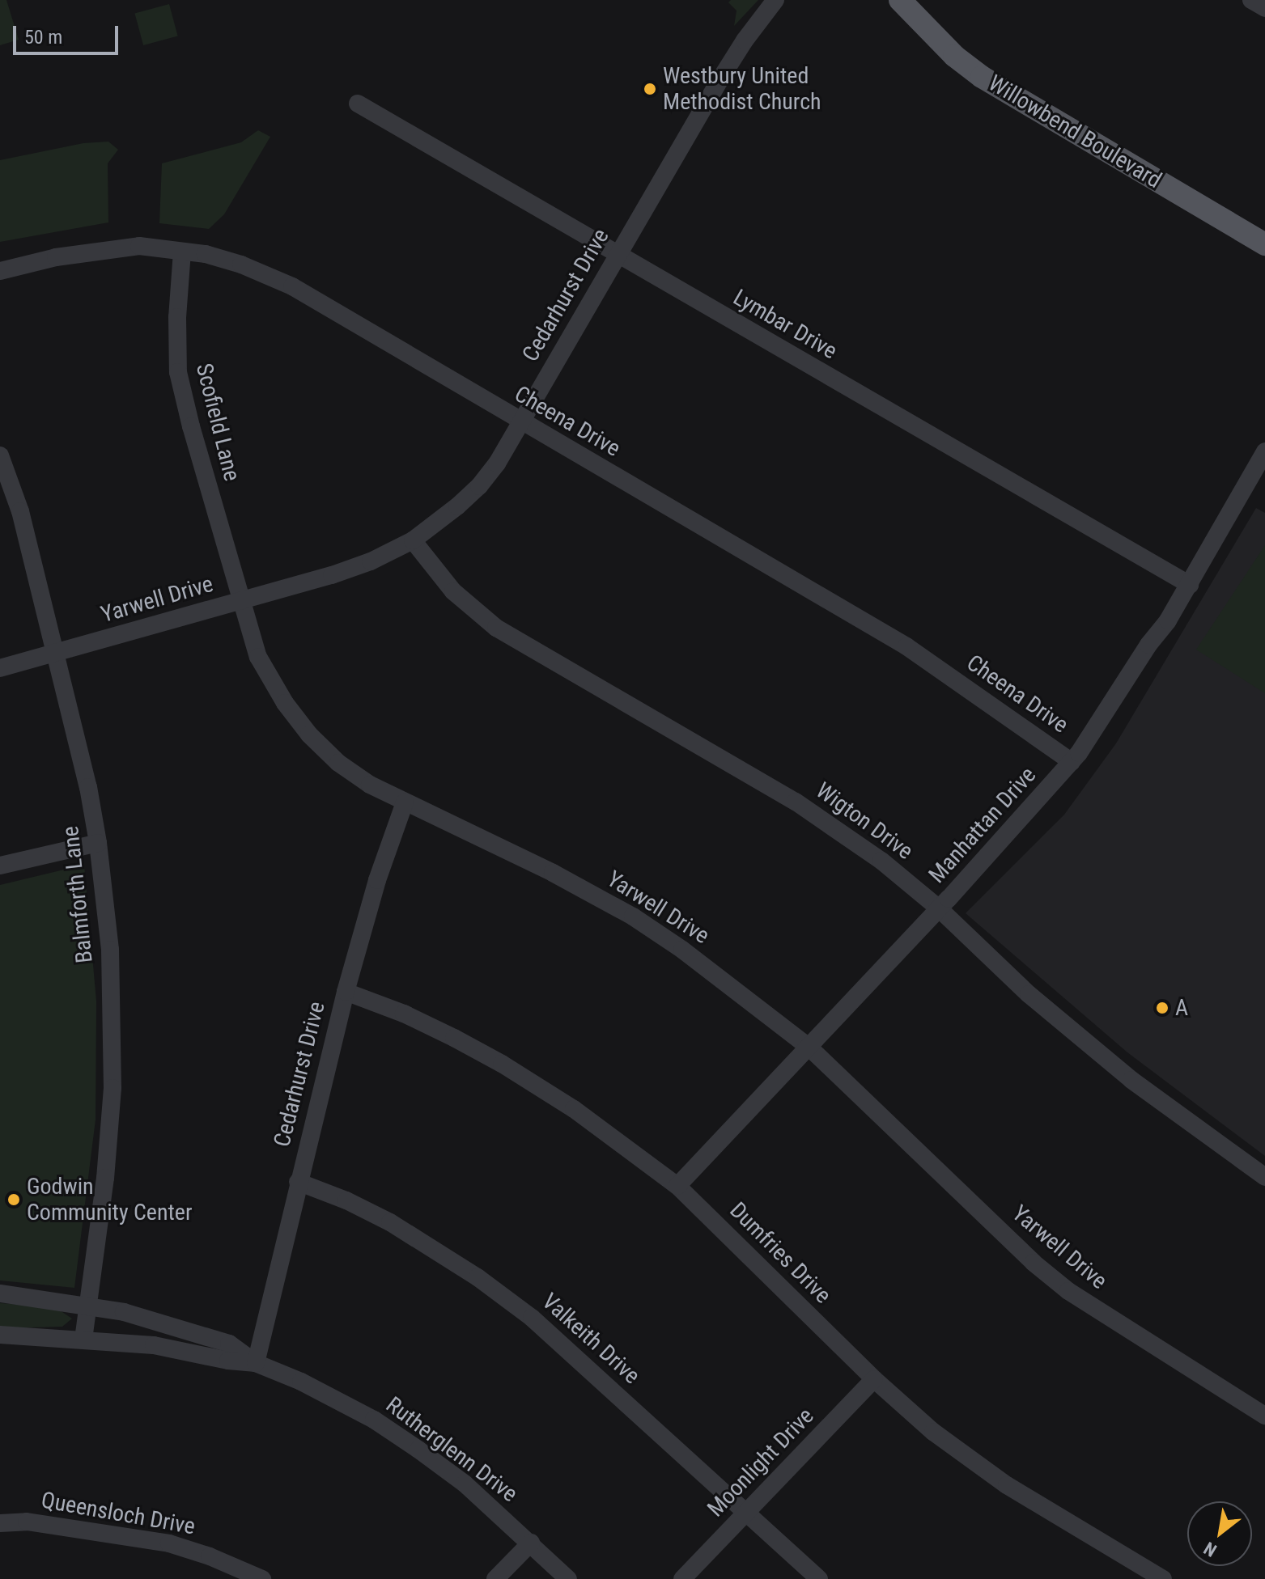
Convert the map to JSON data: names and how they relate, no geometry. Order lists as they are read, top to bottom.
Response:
{
  "streets": {
    "main road": ["Willowbend Boulevard"],
    "street": [
      "Cedarhurst Drive",
      "Lymbar Drive",
      "Cheena Drive",
      "Scofield Lane",
      "Yarwell Drive",
      "Wigton Drive",
      "Manhattan Drive",
      "Balmforth Lane",
      "Dumfries Drive",
      "Valkeith Drive",
      "Rutherglenn Drive",
      "Moonlight Drive",
      "Queensloch Drive"
    ]
  },
  "crossings": [
    ["Cedarhurst Drive", "Lymbar Drive"],
    ["Cedarhurst Drive", "Cheena Drive"],
    ["Cedarhurst Drive", "Scofield Lane"],
    ["Cedarhurst Drive", "Yarwell Drive"],
    ["Cedarhurst Drive", "Wigton Drive"],
    ["Cedarhurst Drive", "Dumfries Drive"],
    ["Cedarhurst Drive", "Valkeith Drive"],
    ["Cedarhurst Drive", "Rutherglenn Drive"],
    ["Lymbar Drive", "Manhattan Drive"],
    ["Cheena Drive", "Scofield Lane"],
    ["Cheena Drive", "Manhattan Drive"],
    ["Scofield Lane", "Yarwell Drive"],
    ["Yarwell Drive", "Manhattan Drive"],
    ["Yarwell Drive", "Balmforth Lane"],
    ["Wigton Drive", "Manhattan Drive"],
    ["Manhattan Drive", "Dumfries Drive"],
    ["Balmforth Lane", "Rutherglenn Drive"],
    ["Dumfries Drive", "Moonlight Drive"],
    ["Valkeith Drive", "Moonlight Drive"]
  ],
  "places": ["Westbury United Methodist Church", "A", "Godwin Community Center"],
  "scale_bar": "50 m",
  "north": "bottom left"
}
